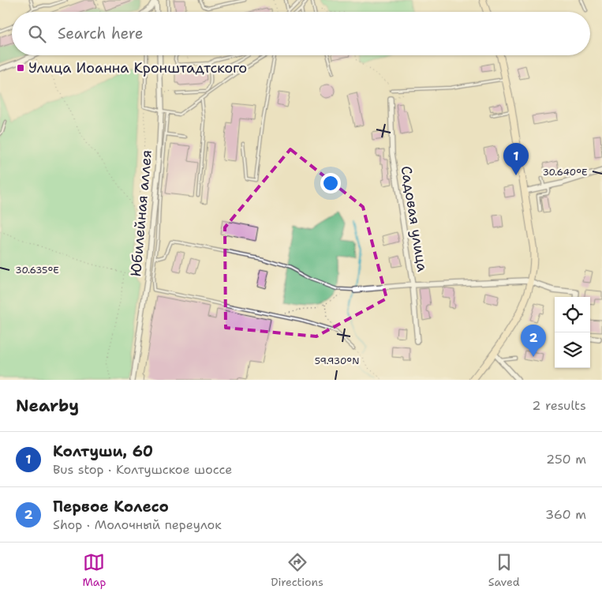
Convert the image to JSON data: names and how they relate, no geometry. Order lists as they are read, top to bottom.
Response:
{
  "streets": {
    "street": ["Юбилейная аллея", "Садовая улица"]
  },
  "places": {
    "transit": ["Улица Иоанна Кронштадтского"]
  },
  "page": {
    "search": "Search here",
    "pins": ["1", "2"],
    "heading": ["Nearby", "2 results"],
    "list": [
      {
        "mark": "1",
        "name": "Колтуши, 60",
        "note": "Bus stop · Колтушское шоссе",
        "value": "250 m"
      },
      {
        "mark": "2",
        "name": "Первое Колесо",
        "note": "Shop · Молочный переулок",
        "value": "360 m"
      }
    ],
    "nav": ["Map", "Directions", "Saved"]
  },
  "coordinates": ["30.640°E", "30.635°E", "59.930°N"]
}
